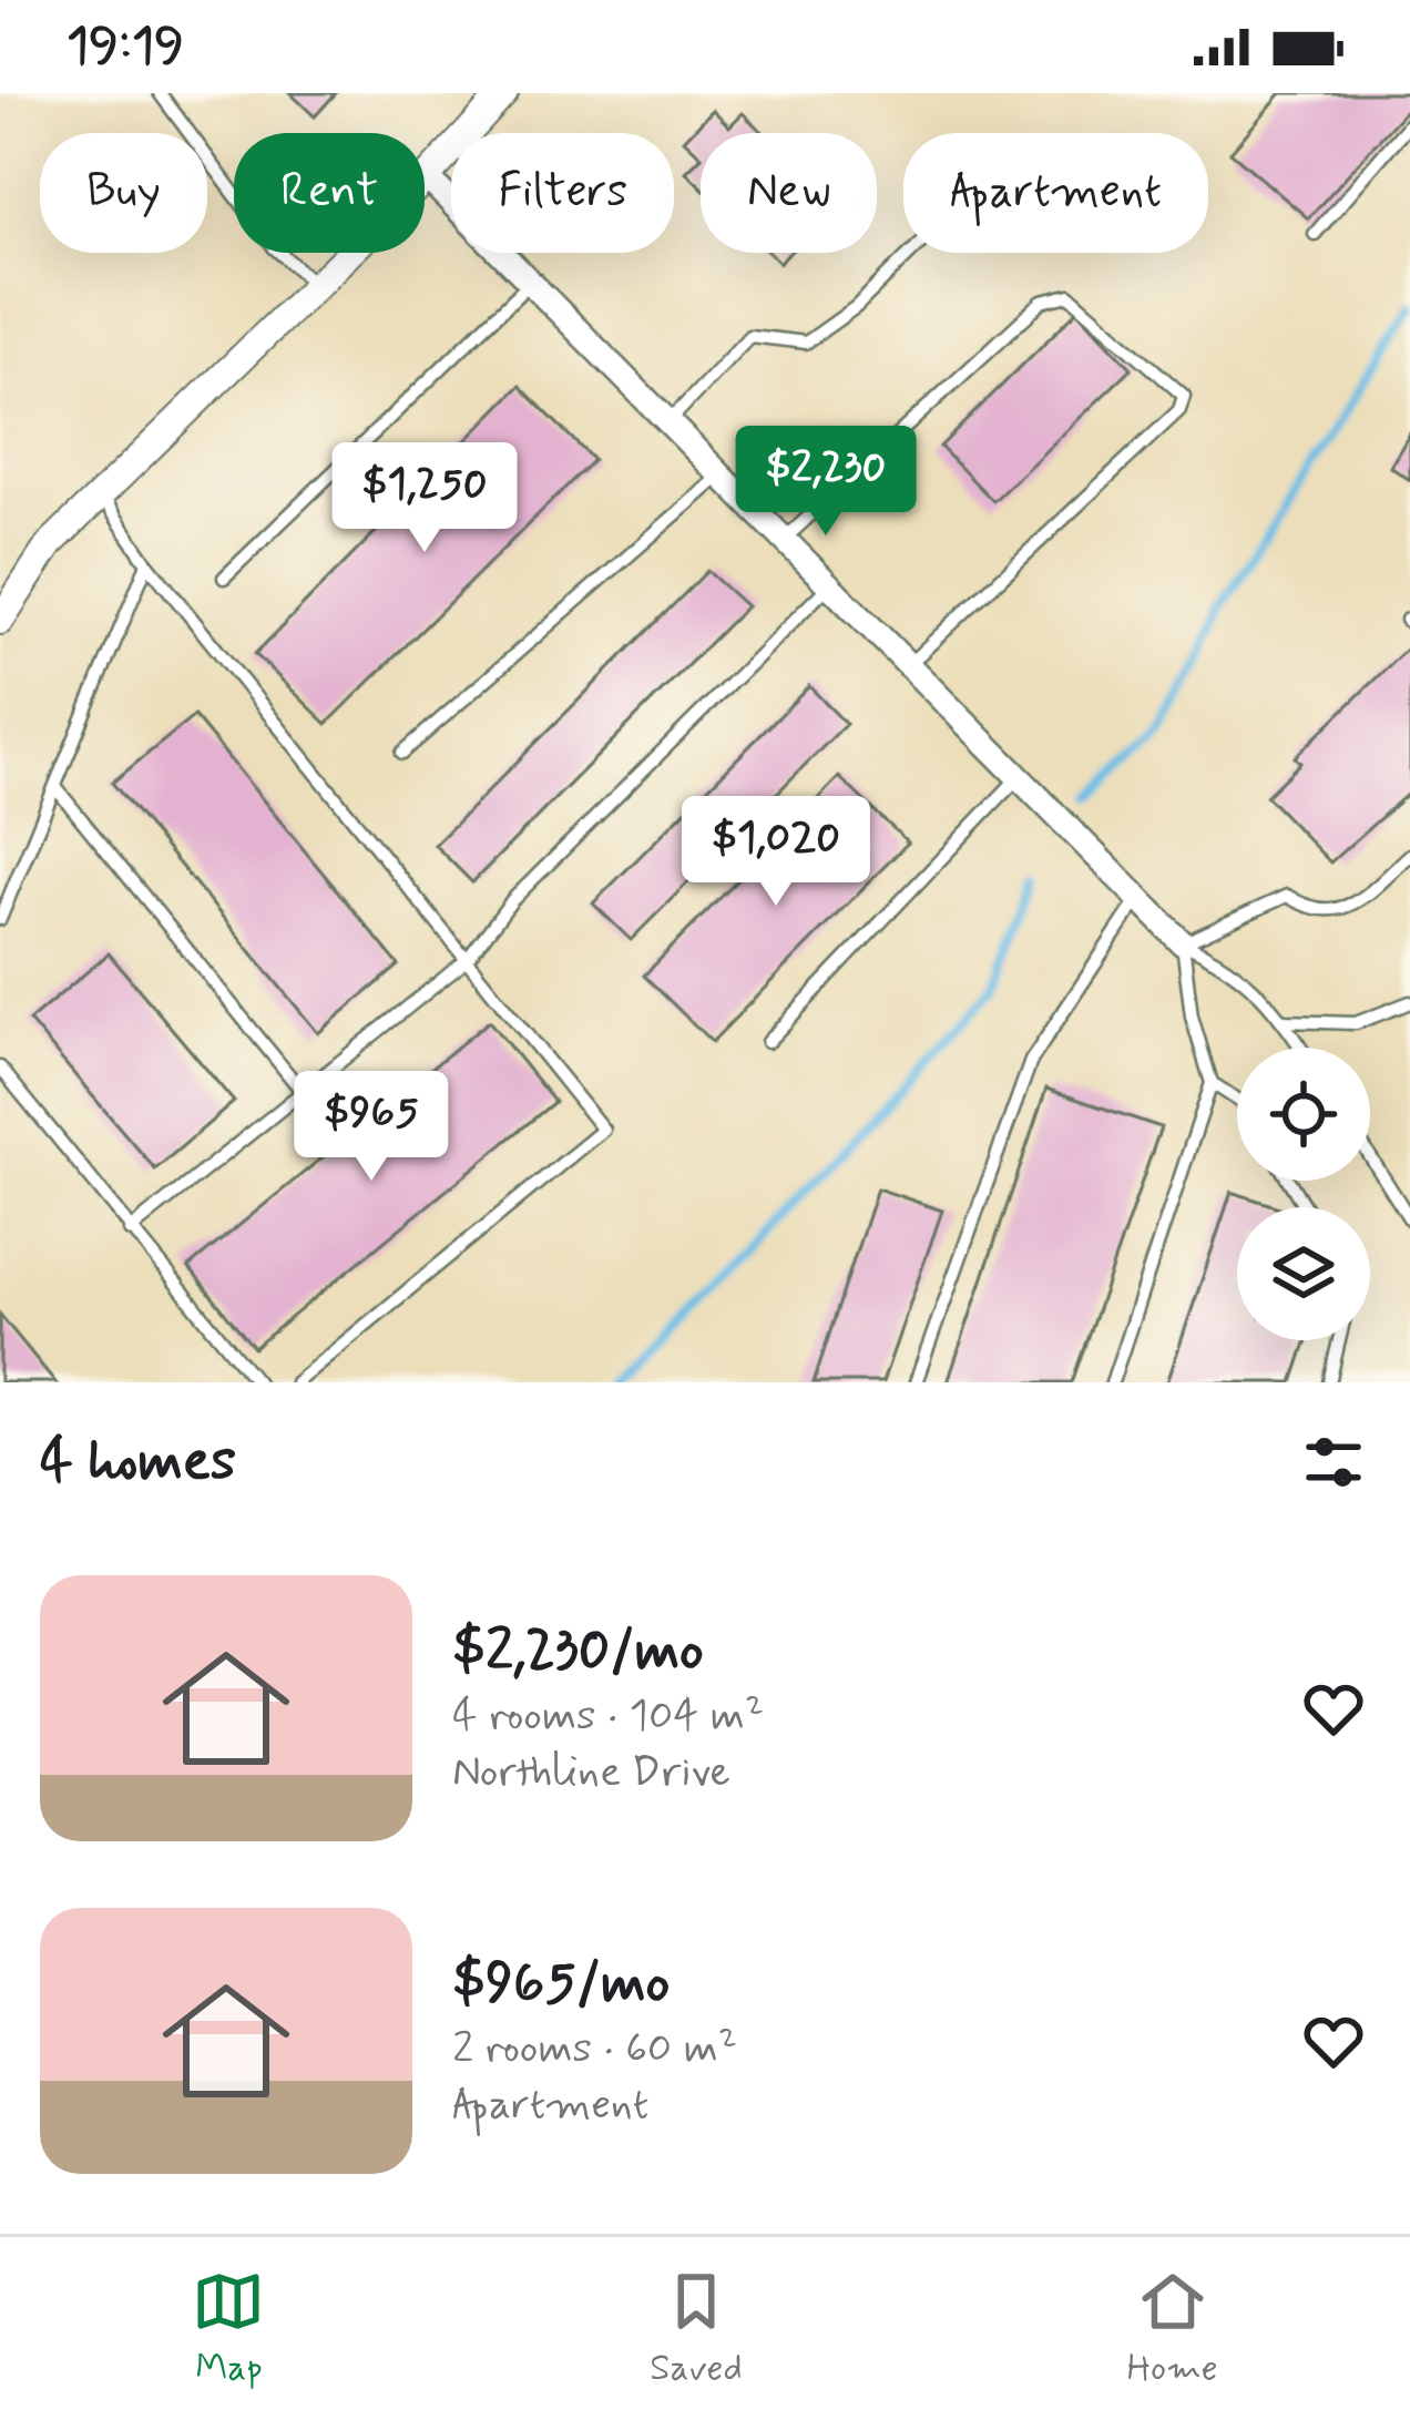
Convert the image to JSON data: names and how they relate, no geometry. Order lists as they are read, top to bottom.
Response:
{
  "page": {
    "status": "19:19",
    "chip": [
      "Buy",
      "Rent",
      "Filters",
      "New",
      "Apartment"
    ],
    "price": [
      "$2,230",
      "$1,250",
      "$1,020",
      "$965"
    ],
    "heading": "4 homes",
    "list": [
      {
        "name": "$2,230/mo",
        "note": "4 rooms · 104 m² · Northline Drive"
      },
      {
        "name": "$965/mo",
        "note": "2 rooms · 60 m² · Apartment"
      }
    ],
    "tabs": ["Map", "Saved", "Home"]
  }
}
